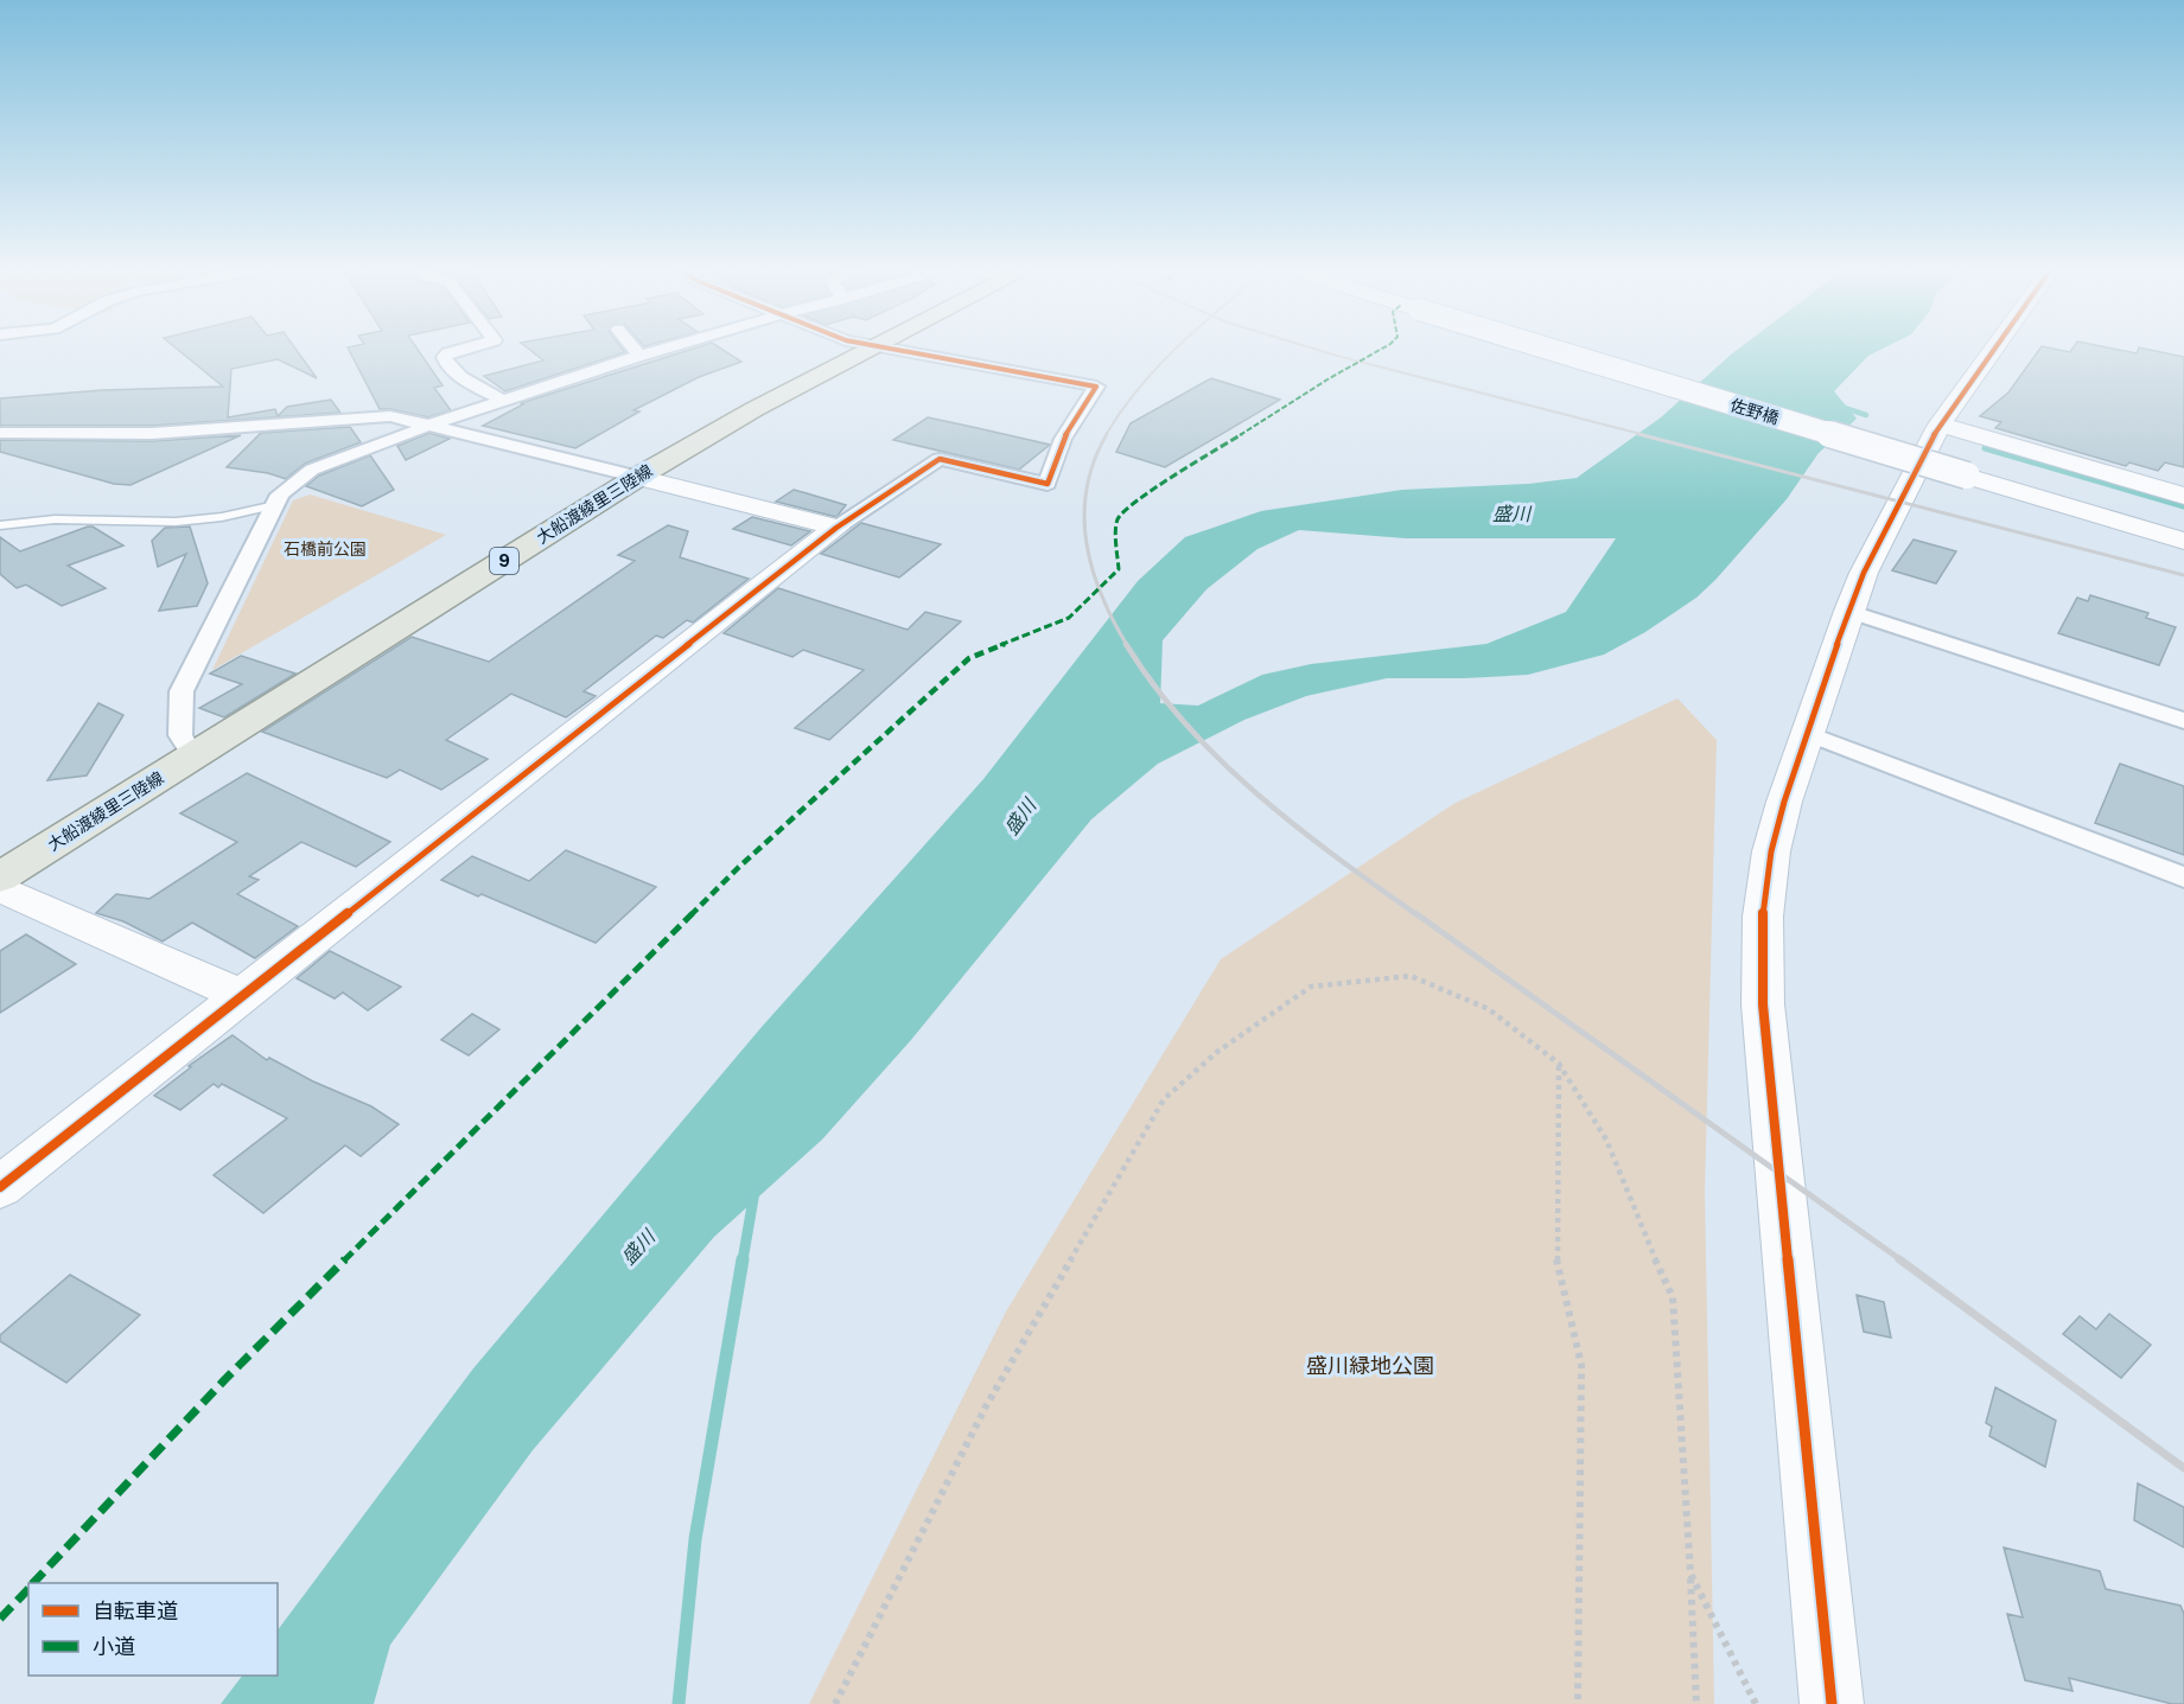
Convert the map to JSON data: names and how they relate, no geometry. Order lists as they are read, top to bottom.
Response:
{
  "streets": {
    "main road": ["大船渡綾里三陸線", "9"],
    "street": ["佐野橋"]
  },
  "water": ["盛川"],
  "parks": ["石橋前公園", "盛川緑地公園"],
  "legend": ["自転車道", "小道"]
}
